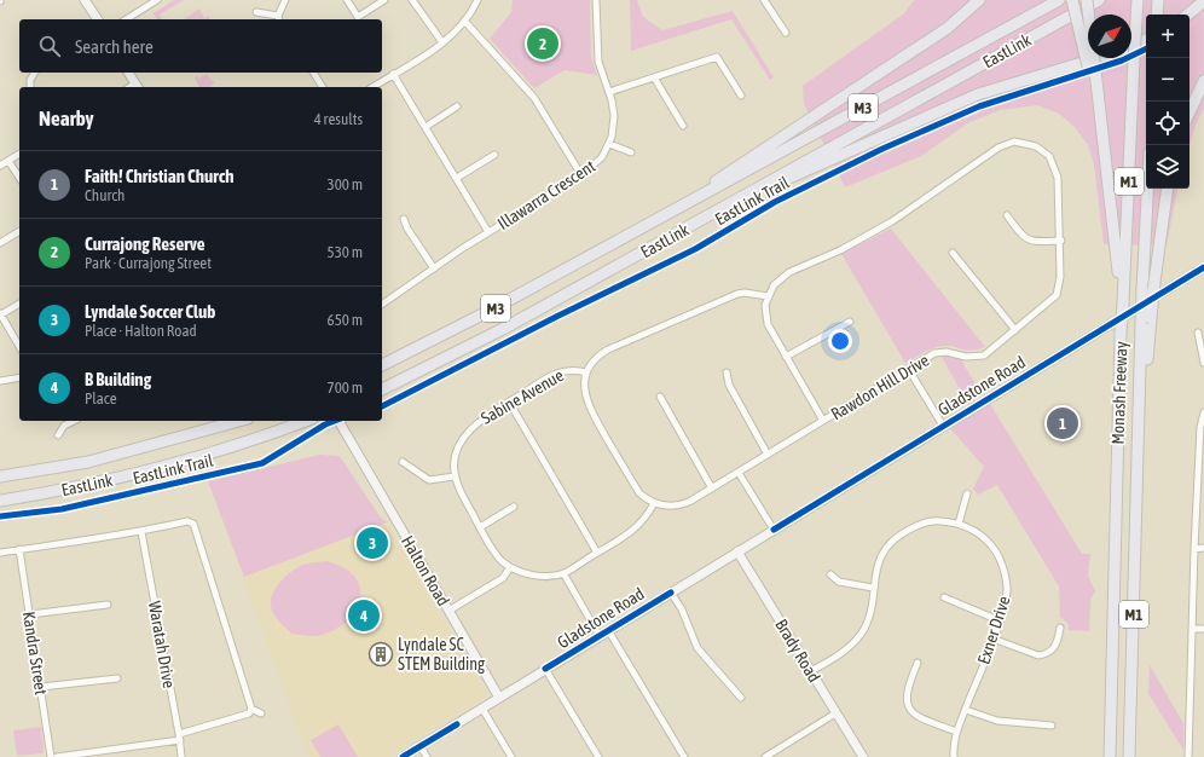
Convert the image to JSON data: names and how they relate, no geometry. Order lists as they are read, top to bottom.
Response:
{
  "streets": {
    "highway": [
      "EastLink",
      "M3",
      "M1",
      "Monash Freeway"
    ],
    "main road": ["Gladstone Road", "Halton Road", "Brady Road"],
    "street": [
      "Illawarra Crescent",
      "Rawdon Hill Drive",
      "Sabine Avenue",
      "Exner Drive",
      "Waratah Drive",
      "Kandra Street"
    ],
    "cycle path": ["EastLink Trail"]
  },
  "crossings": [
    ["M1", "Monash Freeway"],
    ["Gladstone Road", "Halton Road"],
    ["Gladstone Road", "Brady Road"],
    ["Exner Drive", "Brady Road"]
  ],
  "places": {
    "building": ["Lyndale SC STEM Building"]
  },
  "north": "top right",
  "page": {
    "map_buttons": ["+", "−"],
    "search": "Search here",
    "pins": [
      "2",
      "1",
      "3",
      "4"
    ],
    "heading": ["Nearby", "4 results"],
    "list": [
      {
        "mark": "1",
        "name": "Faith! Christian Church",
        "note": "Church",
        "value": "300 m"
      },
      {
        "mark": "2",
        "name": "Currajong Reserve",
        "note": "Park · Currajong Street",
        "value": "530 m"
      },
      {
        "mark": "3",
        "name": "Lyndale Soccer Club",
        "note": "Place · Halton Road",
        "value": "650 m"
      },
      {
        "mark": "4",
        "name": "B Building",
        "note": "Place",
        "value": "700 m"
      }
    ]
  }
}
